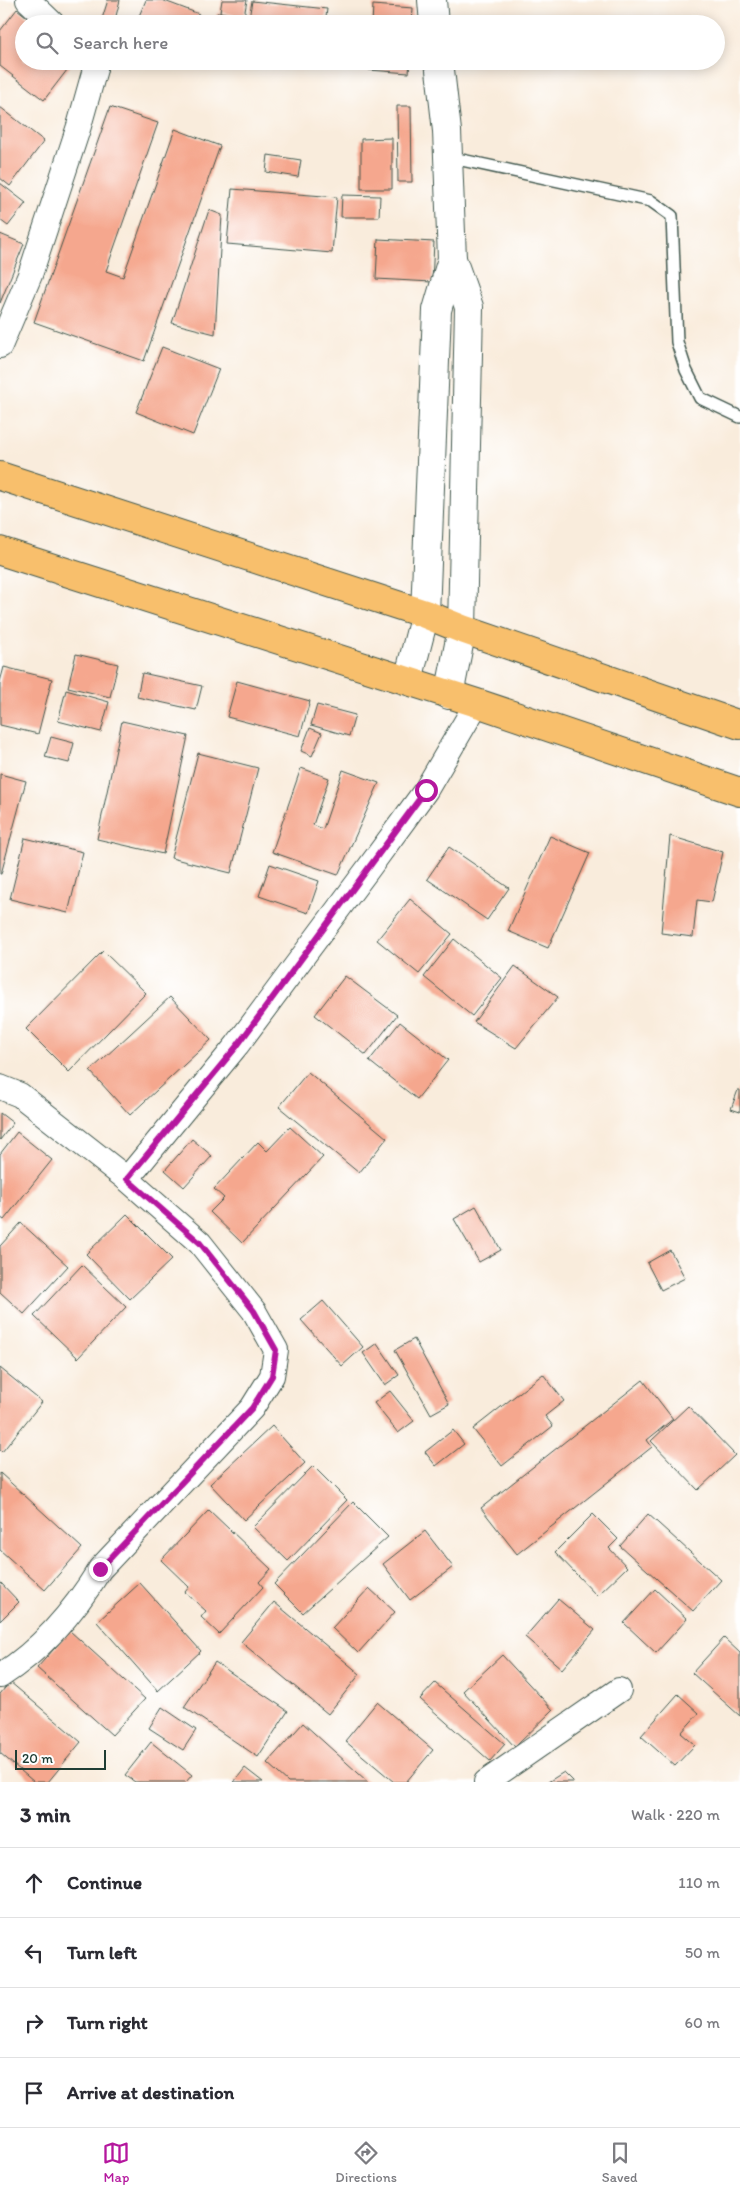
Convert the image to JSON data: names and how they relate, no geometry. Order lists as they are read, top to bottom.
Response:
{
  "scale_bar": "20 m",
  "page": {
    "search": "Search here",
    "scale": "20 m",
    "heading": ["3 min", "Walk · 220 m"],
    "list": [
      ["Continue", "110 m"],
      ["Turn left", "50 m"],
      ["Turn right", "60 m"],
      "Arrive at destination"
    ],
    "nav": ["Map", "Directions", "Saved"]
  }
}
